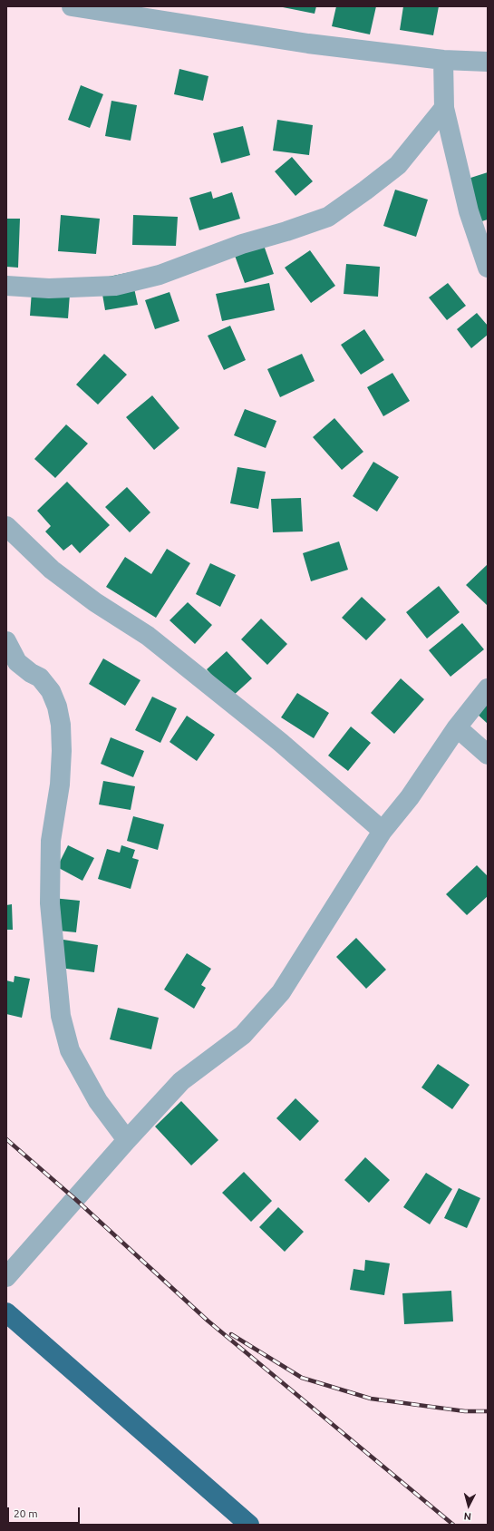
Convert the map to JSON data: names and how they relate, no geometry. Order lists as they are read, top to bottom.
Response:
{
  "scale_bar": "20 m",
  "north": "bottom"
}
